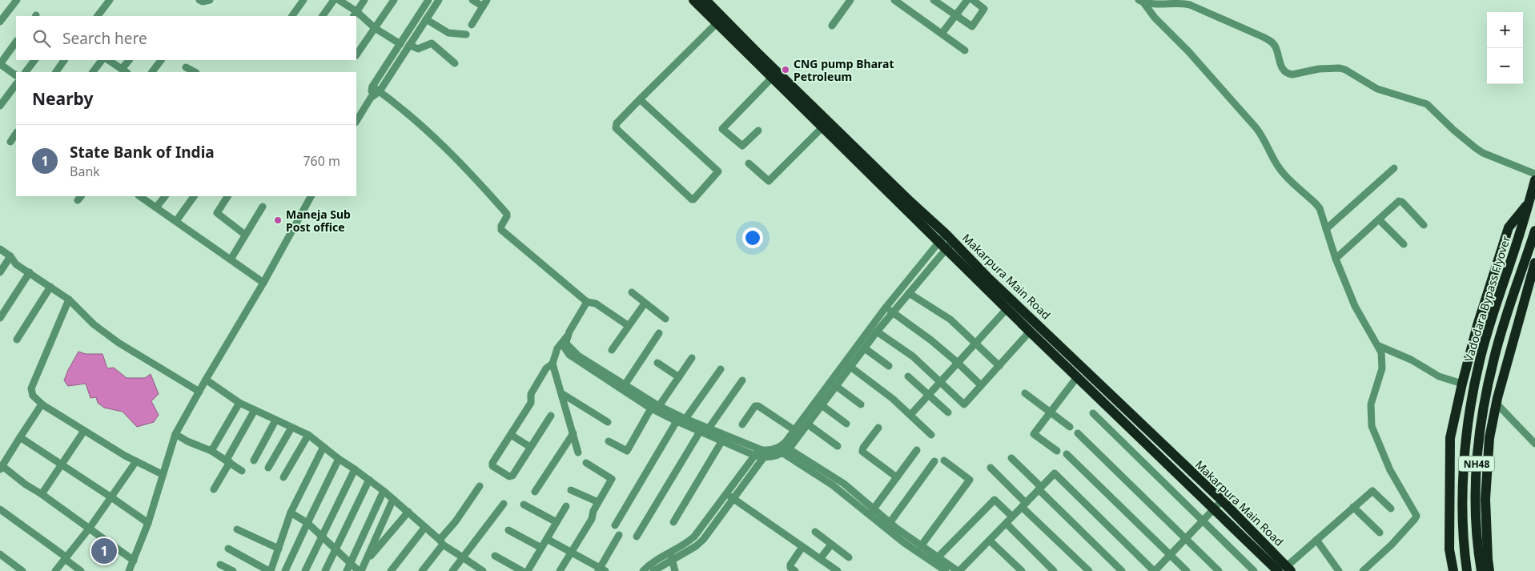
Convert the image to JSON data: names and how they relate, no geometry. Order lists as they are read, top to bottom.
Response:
{
  "streets": {
    "highway": ["Makarpura Main Road", "Vadodara Bypass Flyover", "NH48"]
  },
  "crossings": [
    ["Vadodara Bypass Flyover", "NH48"]
  ],
  "places": ["CNG pump Bharat Petroleum", "Maneja Sub Post office"],
  "page": {
    "map_buttons": ["+", "−"],
    "search": "Search here",
    "heading": "Nearby",
    "list": [
      {
        "mark": "1",
        "name": "State Bank of India",
        "note": "Bank",
        "value": "760 m"
      }
    ],
    "pins": "1"
  }
}
